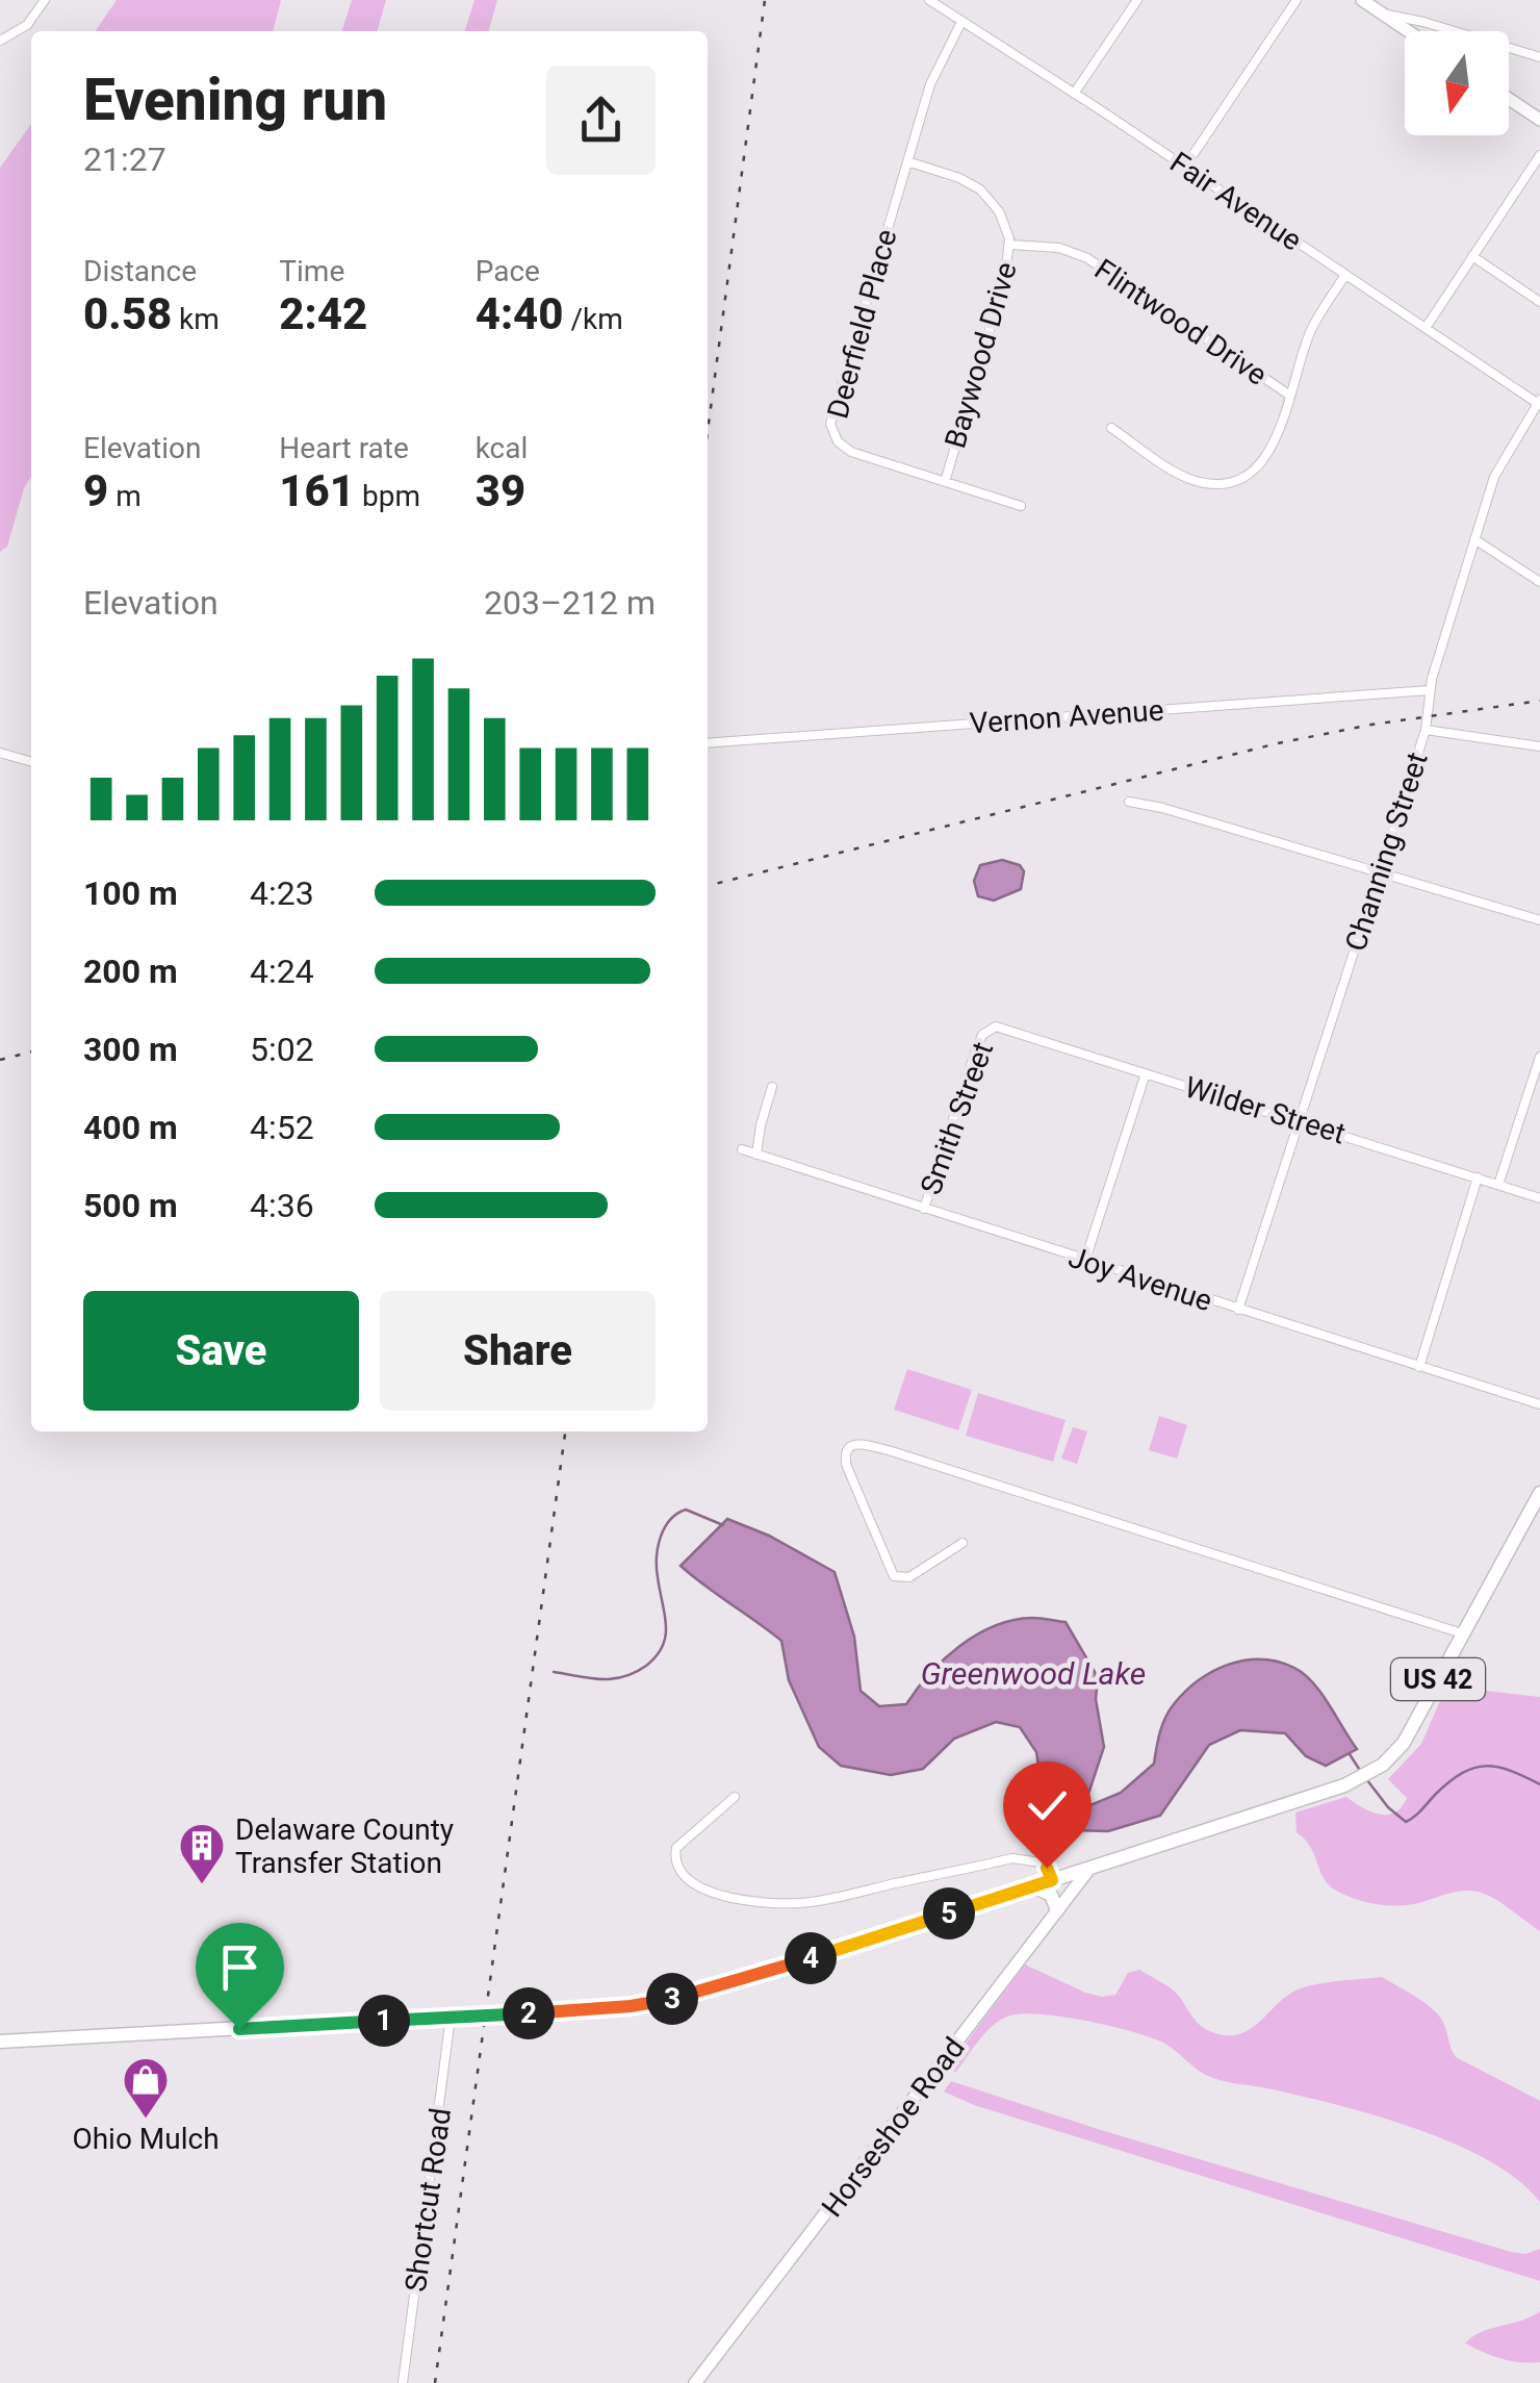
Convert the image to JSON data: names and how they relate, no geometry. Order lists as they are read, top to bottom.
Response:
{
  "streets": {
    "main road": ["US 42"],
    "street": [
      "Fair Avenue",
      "Flintwood Drive",
      "Deerfield Place",
      "Baywood Drive",
      "Vernon Avenue",
      "Channing Street",
      "Wilder Street",
      "Smith Street",
      "Joy Avenue",
      "Horseshoe Road",
      "Shortcut Road"
    ]
  },
  "crossings": [
    ["Fair Avenue", "Deerfield Place"],
    ["Fair Avenue", "Channing Street"],
    ["Flintwood Drive", "Baywood Drive"],
    ["Deerfield Place", "Baywood Drive"],
    ["Vernon Avenue", "Channing Street"],
    ["Channing Street", "Wilder Street"],
    ["Channing Street", "Joy Avenue"],
    ["Wilder Street", "Smith Street"],
    ["Smith Street", "Joy Avenue"],
    ["US 42", "Horseshoe Road"],
    ["US 42", "Shortcut Road"]
  ],
  "water": ["Greenwood Lake"],
  "places": {
    "building": ["Delaware County Transfer Station"],
    "shop": ["Ohio Mulch"]
  },
  "north": "bottom",
  "page": {
    "heading": ["Evening run", "21:27"],
    "stats": [
      ["Distance", "0.58 km"],
      ["Time", "2:42"],
      ["Pace", "4:40 /km"],
      ["Elevation", "9 m"],
      ["Heart rate", "161 bpm"],
      ["kcal", "39"]
    ],
    "chart": ["Elevation", "203–212 m"],
    "list": [
      {
        "name": "100 m",
        "note": "4:23"
      },
      {
        "name": "200 m",
        "note": "4:24"
      },
      {
        "name": "300 m",
        "note": "5:02"
      },
      {
        "name": "400 m",
        "note": "4:52"
      },
      {
        "name": "500 m",
        "note": "4:36"
      }
    ],
    "buttons": ["Save", "Share"],
    "pins": [
      "5",
      "4",
      "3",
      "2",
      "1"
    ]
  }
}
